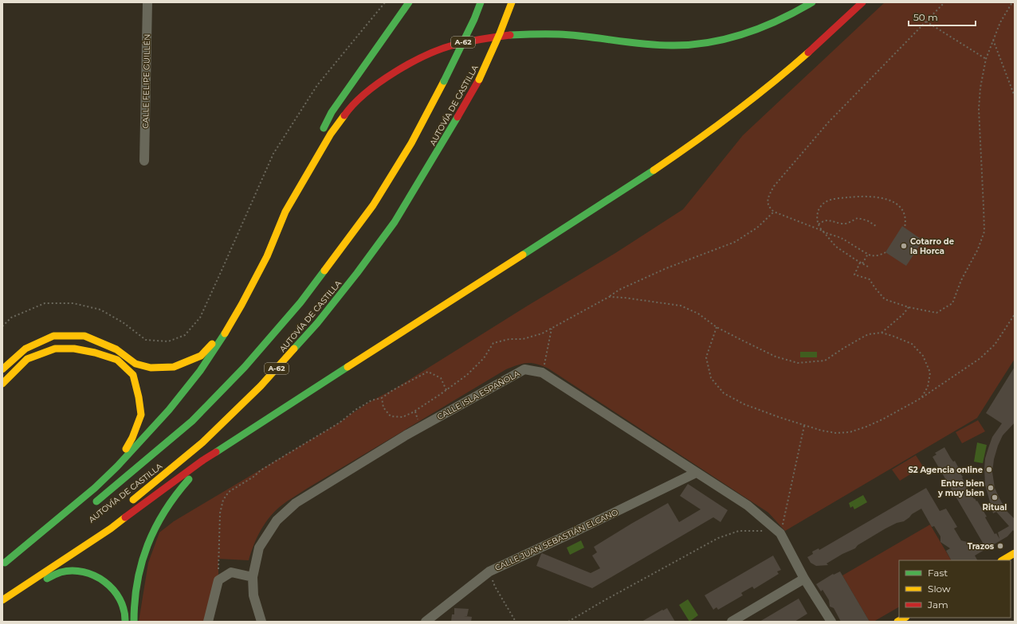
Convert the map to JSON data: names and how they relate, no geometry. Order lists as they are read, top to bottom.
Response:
{
  "streets": {
    "main road": ["A-62", "AUTOVÍA DE CASTILLA"],
    "street": ["CALLE FELIPE GUILLÉN", "CALLE ISLA ESPAÑOLA", "CALLE JUAN SEBASTIÁN ELCANO"]
  },
  "crossings": [
    ["CALLE ISLA ESPAÑOLA", "CALLE JUAN SEBASTIÁN ELCANO"]
  ],
  "places": [
    "Cotarro de la Horca",
    "S2 Agencia online",
    "Entre bien y muy bien",
    "Ritual",
    "Trazos"
  ],
  "legend": ["Fast", "Slow", "Jam"],
  "scale_bar": "50 m"
}
